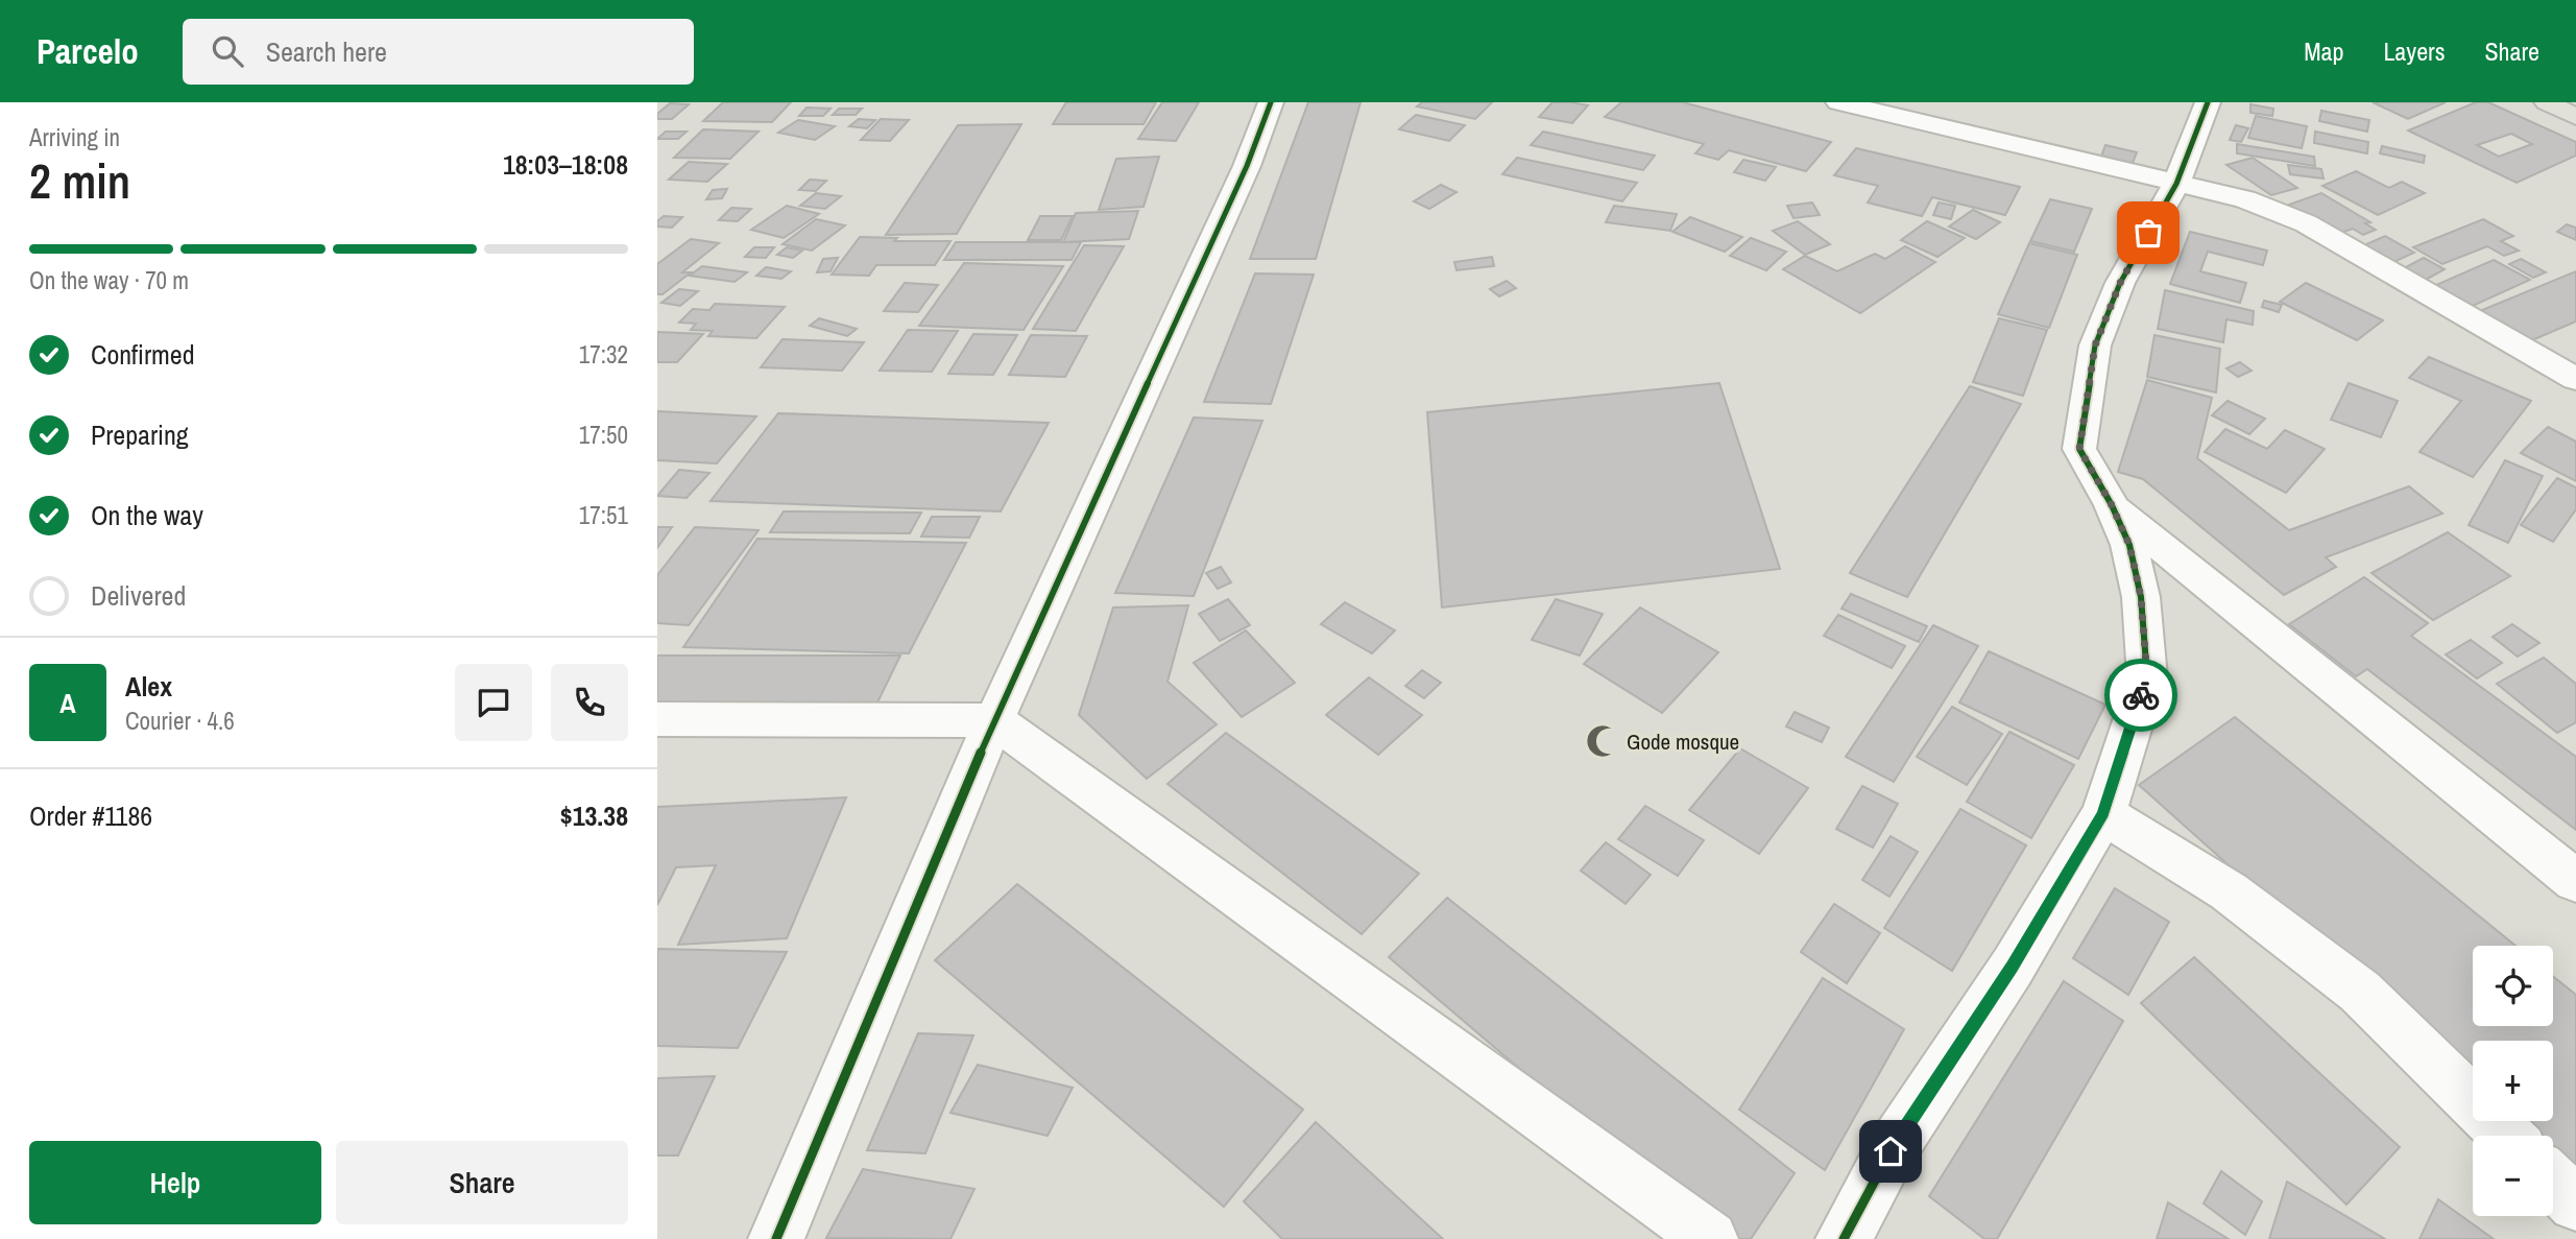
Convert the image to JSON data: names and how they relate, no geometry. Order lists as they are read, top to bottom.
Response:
{
  "places": {
    "mosque": ["Gode mosque"]
  },
  "page": {
    "header": "Parcelo",
    "search": "Search here",
    "nav": ["Map", "Layers", "Share"],
    "heading": ["2 min", "Arriving in", "18:03–18:08"],
    "panel": [
      "Alex",
      "Courier · 4.6",
      "Order #1186",
      "$13.38"
    ],
    "bar": "On the way · 70 m",
    "list": [
      ["Confirmed", "17:32"],
      ["Preparing", "17:50"],
      ["On the way", "17:51"],
      "Delivered"
    ],
    "round": "A",
    "map_buttons": ["+", "−"],
    "buttons": ["Help", "Share"]
  }
}
